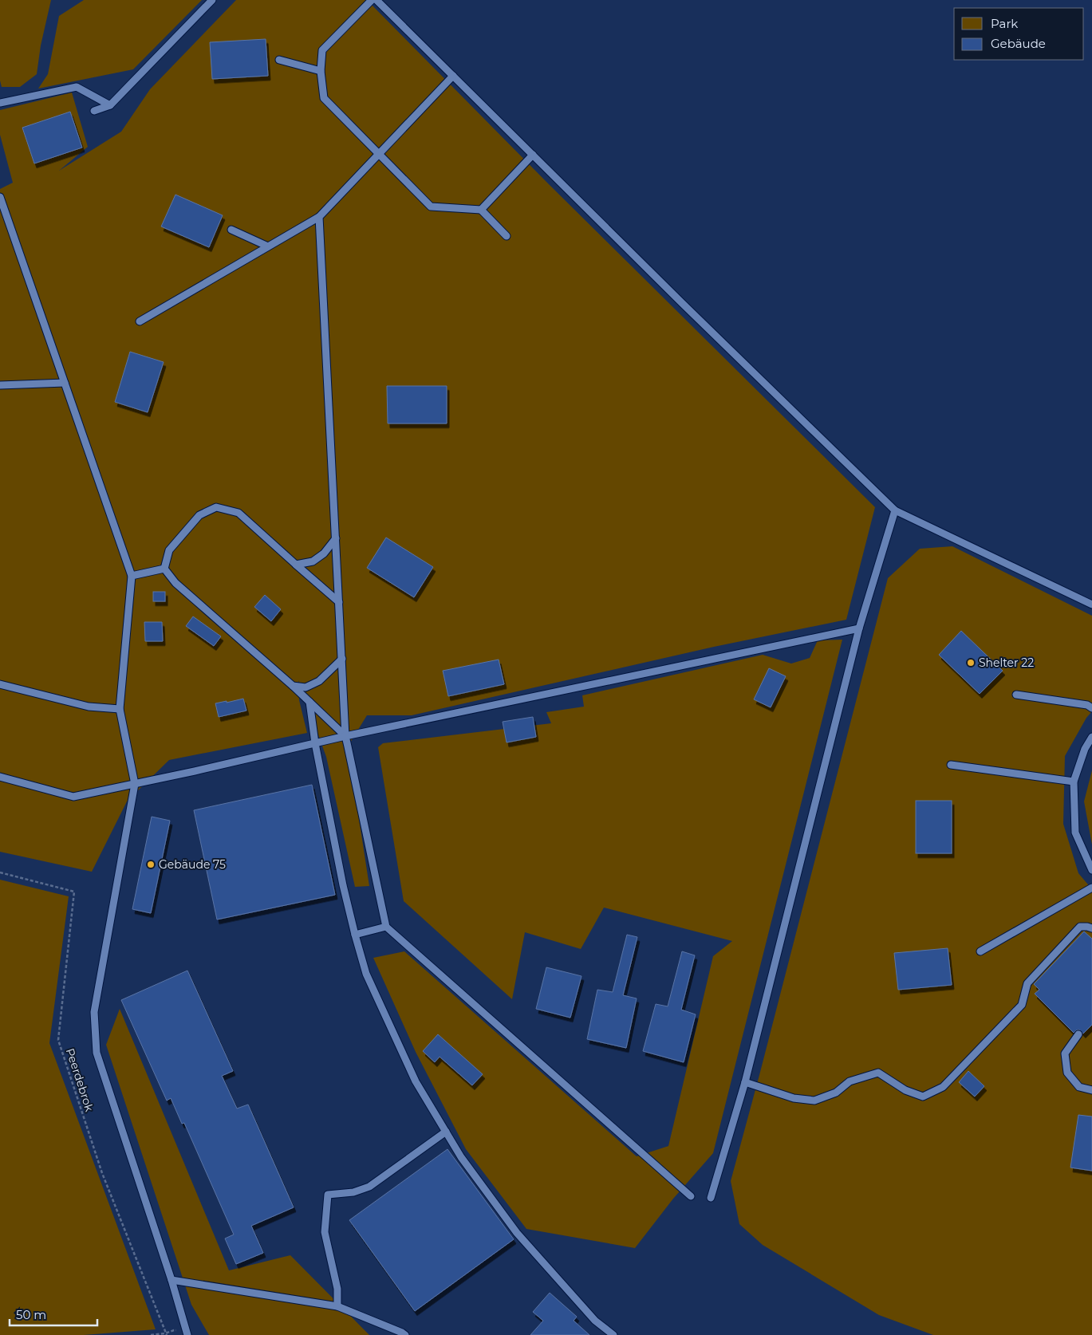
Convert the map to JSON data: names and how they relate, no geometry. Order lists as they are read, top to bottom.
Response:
{
  "streets": {
    "path": ["Peerdebrok"]
  },
  "places": ["Shelter 22", "Gebäude 75"],
  "legend": ["Park", "Gebäude"],
  "scale_bar": "50 m"
}
